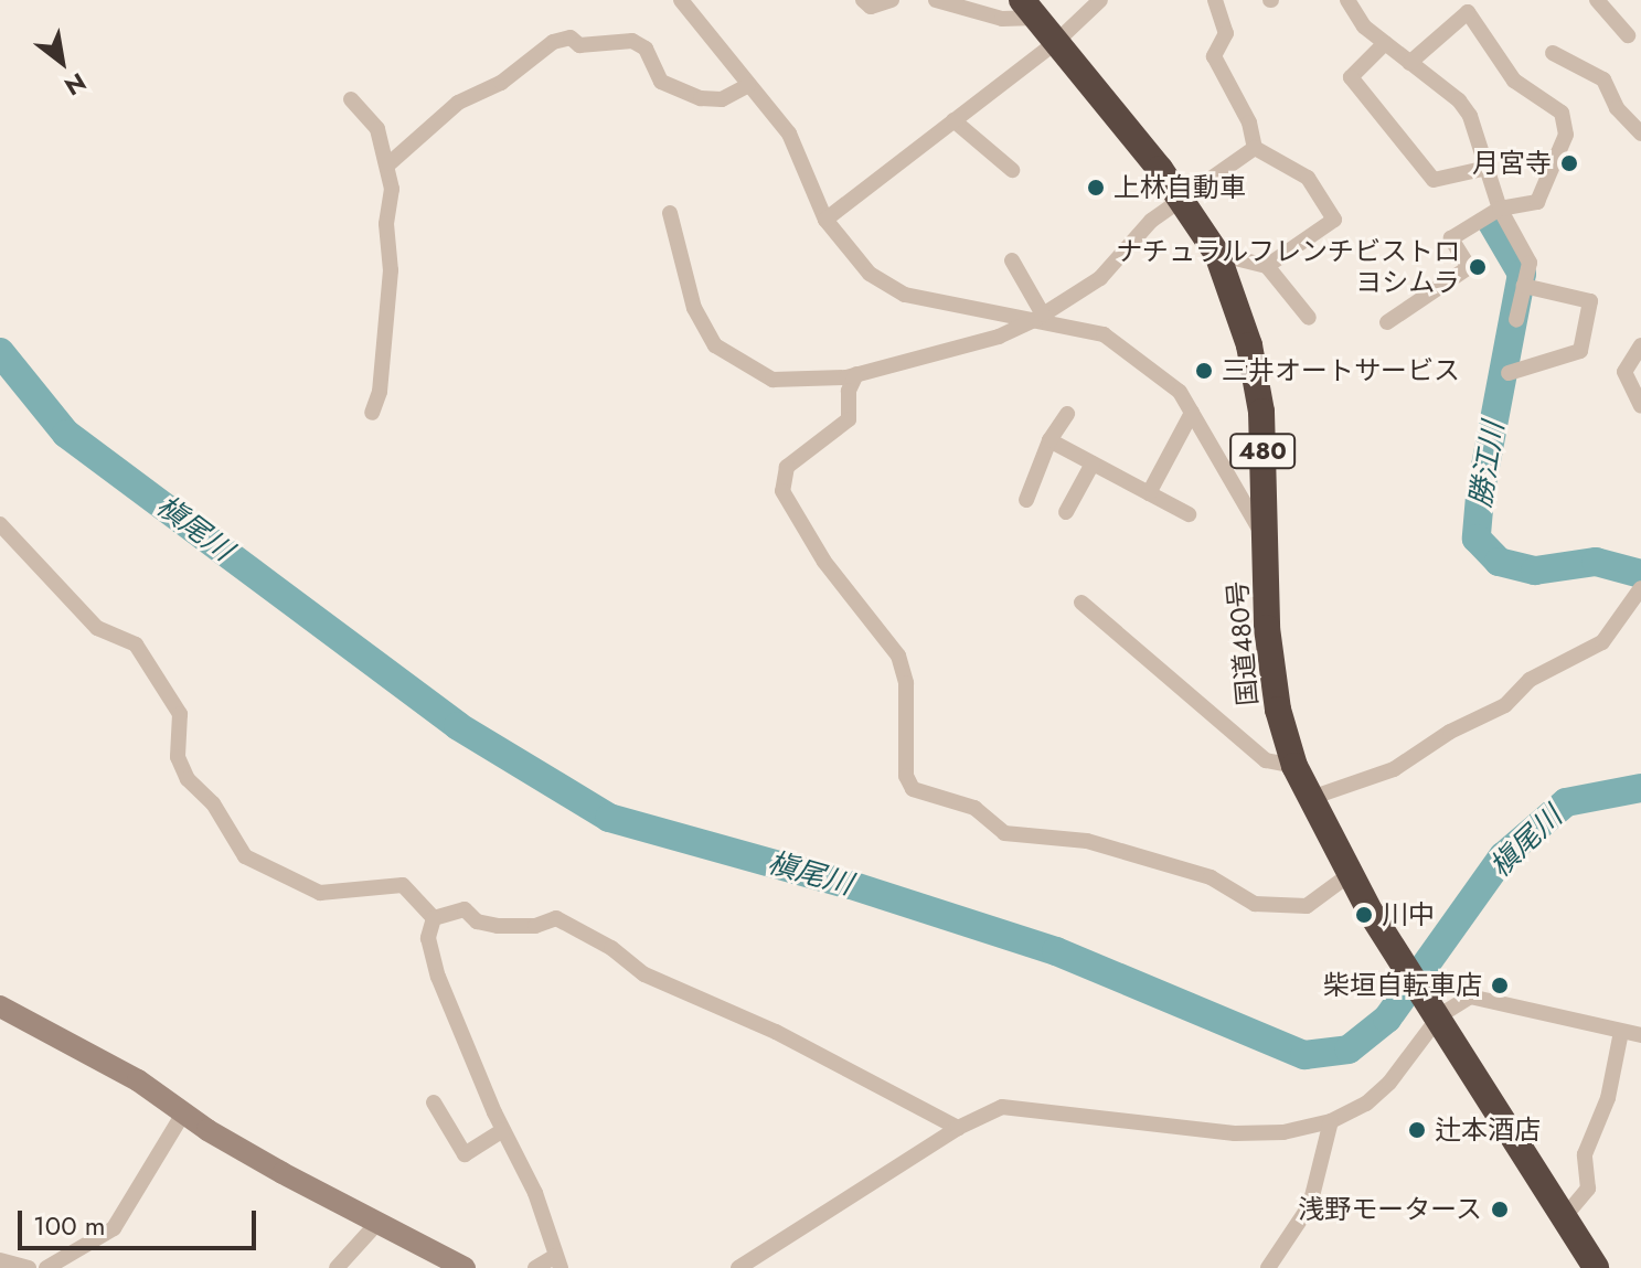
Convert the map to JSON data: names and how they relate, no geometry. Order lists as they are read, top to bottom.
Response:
{
  "streets": {
    "highway": ["480", "国道480号"]
  },
  "water": ["勝江川", "槇尾川"],
  "places": [
    "月宮寺",
    "上林自動車",
    "ナチュラルフレンチビストロ ヨシムラ",
    "三井オートサービス",
    "川中",
    "柴垣自転車店",
    "辻本酒店",
    "浅野モータース"
  ],
  "scale_bar": "100 m",
  "north": "bottom right"
}
